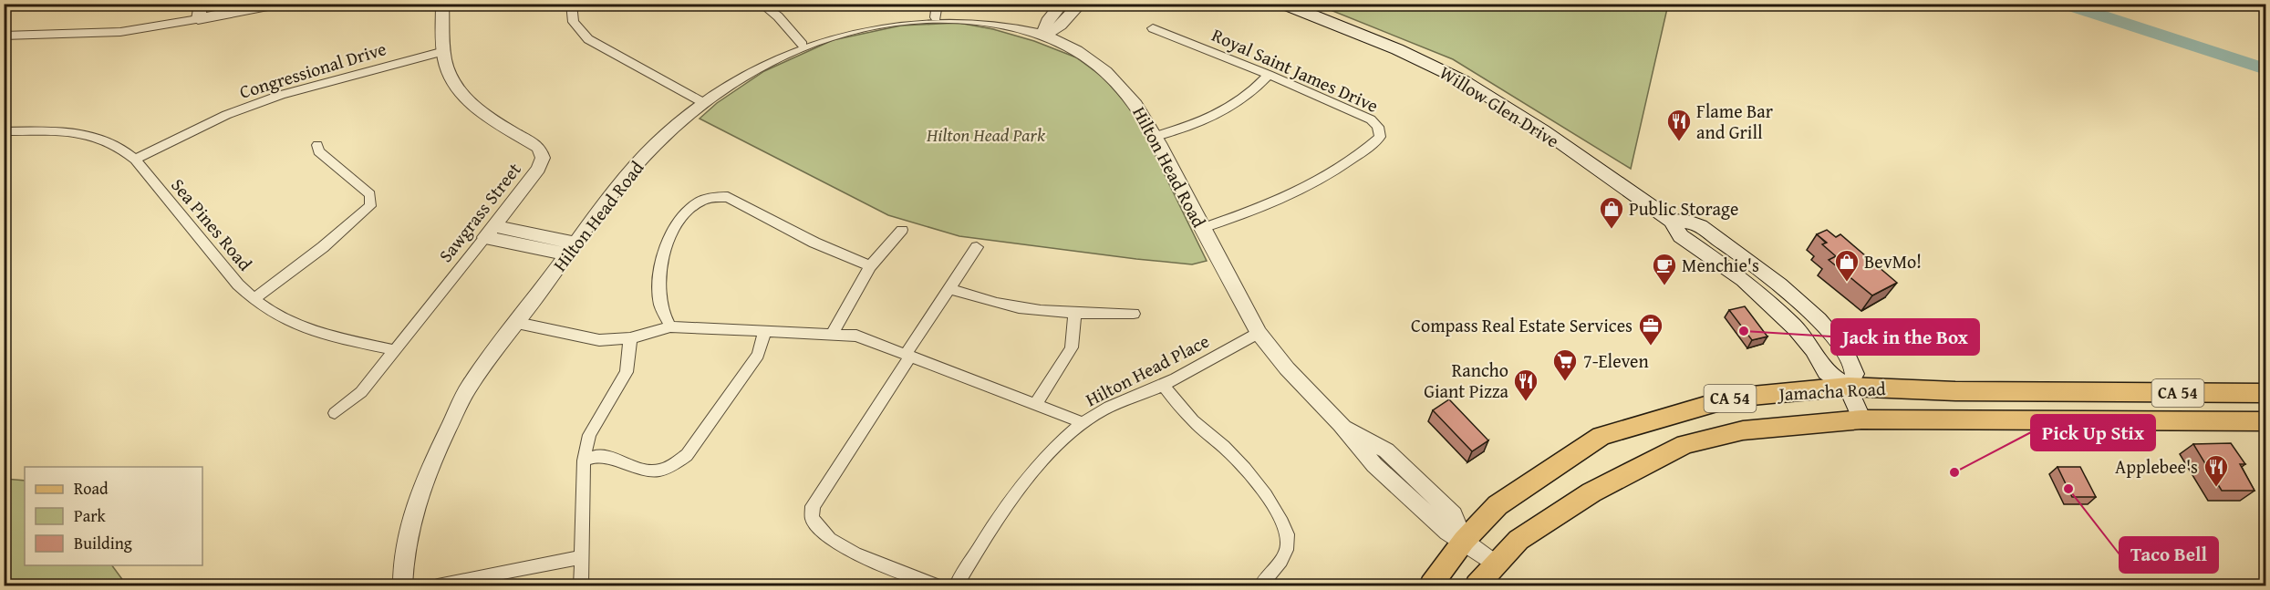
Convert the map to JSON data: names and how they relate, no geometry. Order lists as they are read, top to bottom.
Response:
{
  "streets": {
    "main road": ["Willow Glen Drive", "Jamacha Road", "CA 54"],
    "street": [
      "Congressional Drive",
      "Royal Saint James Drive",
      "Hilton Head Road",
      "Sawgrass Street",
      "Sea Pines Road",
      "Hilton Head Place"
    ]
  },
  "crossings": [
    ["Congressional Drive", "Sawgrass Street"],
    ["Congressional Drive", "Sea Pines Road"],
    ["Royal Saint James Drive", "Hilton Head Road"],
    ["Willow Glen Drive", "Jamacha Road"],
    ["Hilton Head Road", "Hilton Head Place"],
    ["Hilton Head Road", "Jamacha Road"],
    ["Sawgrass Street", "Sea Pines Road"]
  ],
  "parks": ["Hilton Head Park"],
  "places": {
    "restaurant": ["Flame Bar and Grill", "Rancho Giant Pizza", "Applebee's"],
    "shop": ["Public Storage", "BevMo!"],
    "cafe": ["Menchie's"],
    "other": ["Jack in the Box", "Pick Up Stix", "Taco Bell"],
    "office": ["Compass Real Estate Services"],
    "supermarket": ["7-Eleven"]
  },
  "legend": ["Road", "Park", "Building"]
}
